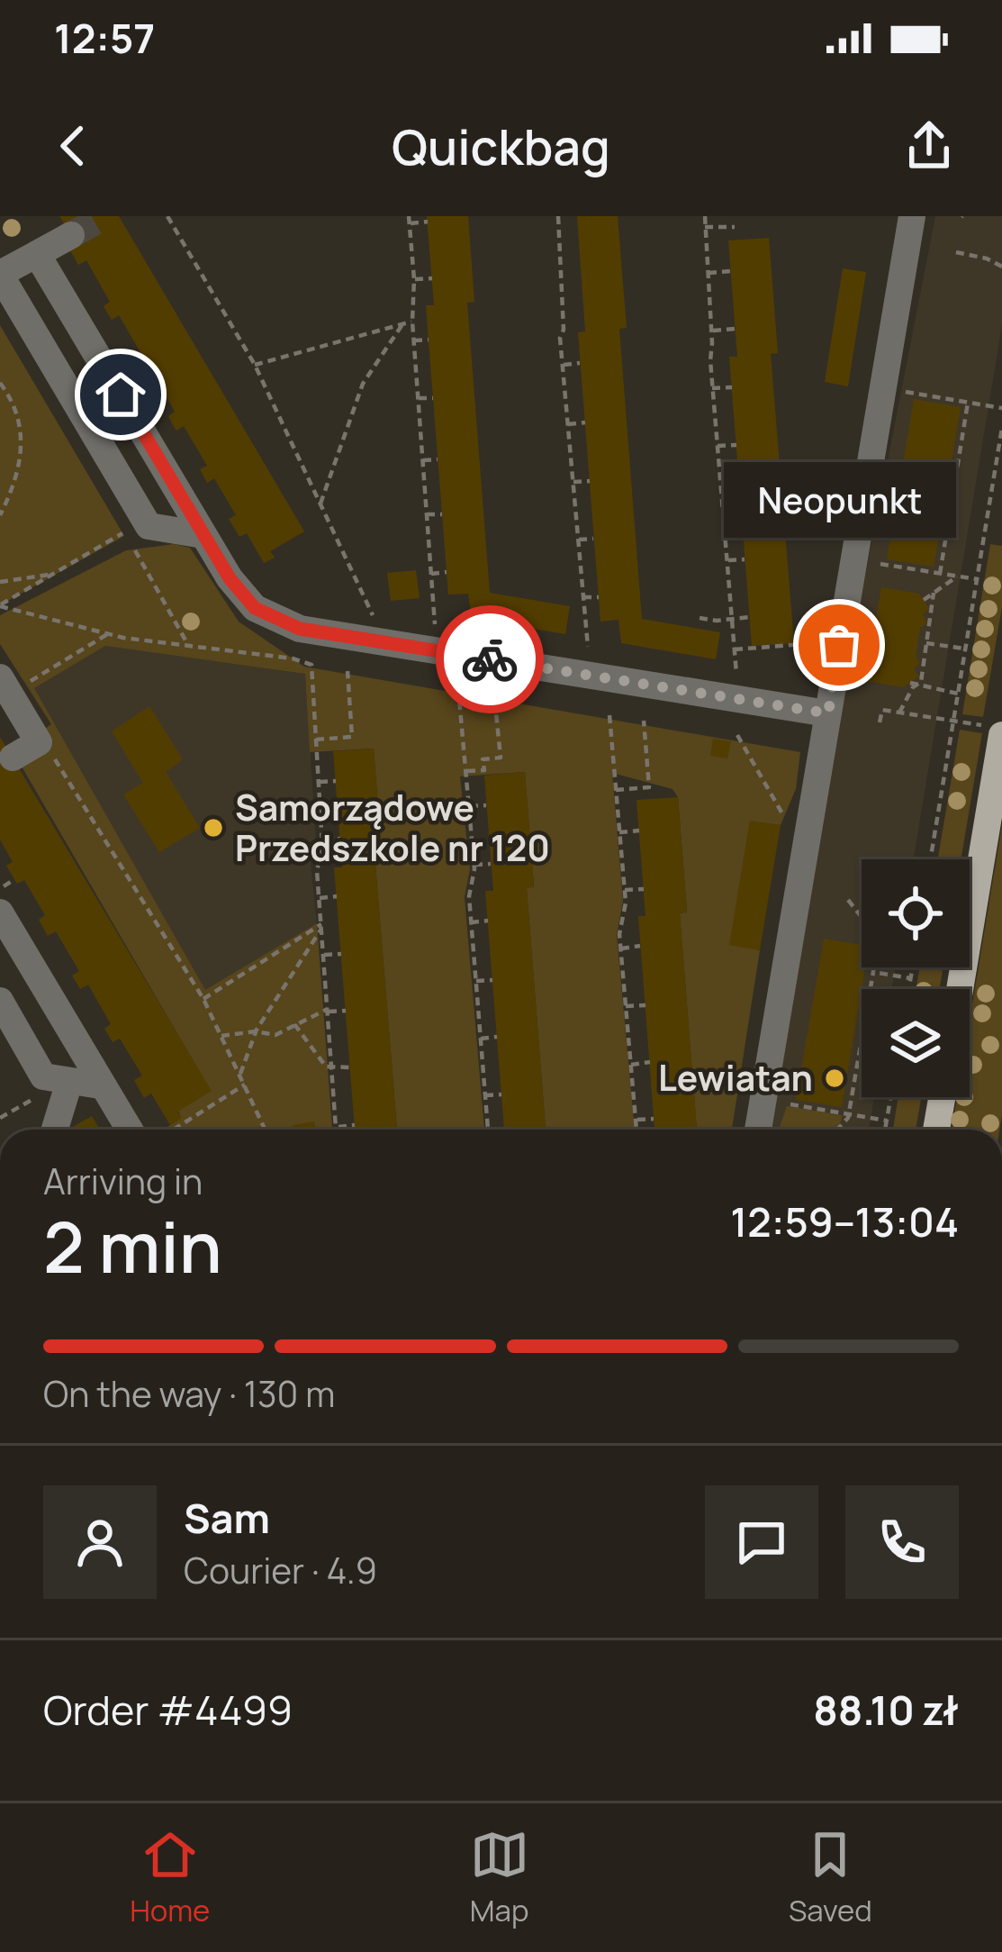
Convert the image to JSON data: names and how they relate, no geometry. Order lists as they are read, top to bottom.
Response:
{
  "places": ["Neopunkt", "Samorządowe Przedszkole nr 120", "Lewiatan"],
  "page": {
    "status": "12:57",
    "header": "Quickbag",
    "bubble": "Neopunkt",
    "heading": ["2 min", "Arriving in", "12:59–13:04"],
    "panel": [
      "Sam",
      "Courier · 4.9",
      "Order #4499",
      "88.10 zł"
    ],
    "bar": "On the way · 130 m",
    "tabs": ["Home", "Map", "Saved"]
  }
}
